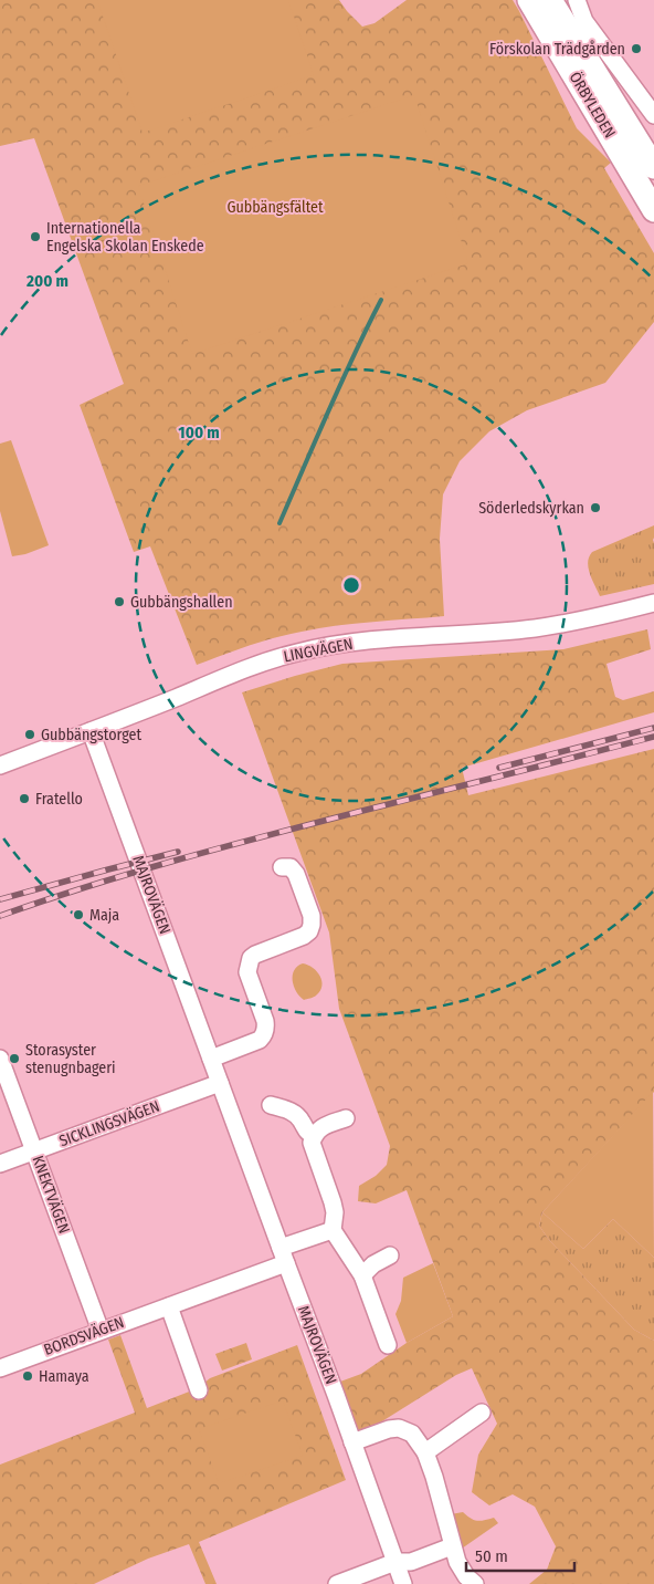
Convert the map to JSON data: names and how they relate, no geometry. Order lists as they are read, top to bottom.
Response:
{
  "streets": {
    "main road": ["ÖRBYLEDEN"],
    "street": [
      "LINGVÄGEN",
      "MAJROVÄGEN",
      "SICKLINGSVÄGEN",
      "KNEKTVÄGEN",
      "BORDSVÄGEN"
    ]
  },
  "crossings": [
    ["LINGVÄGEN", "MAJROVÄGEN"],
    ["MAJROVÄGEN", "SICKLINGSVÄGEN"],
    ["MAJROVÄGEN", "BORDSVÄGEN"],
    ["SICKLINGSVÄGEN", "KNEKTVÄGEN"],
    ["KNEKTVÄGEN", "BORDSVÄGEN"]
  ],
  "parks": ["Gubbängsfältet"],
  "places": [
    "Förskolan Trädgården",
    "Internationella Engelska Skolan Enskede",
    "Söderledskyrkan",
    "Gubbängshallen",
    "Gubbängstorget",
    "Fratello",
    "Maja",
    "Storasyster stenugnbageri",
    "Hamaya"
  ],
  "scale_bar": "50 m",
  "rings": ["200 m", "100 m"]
}
